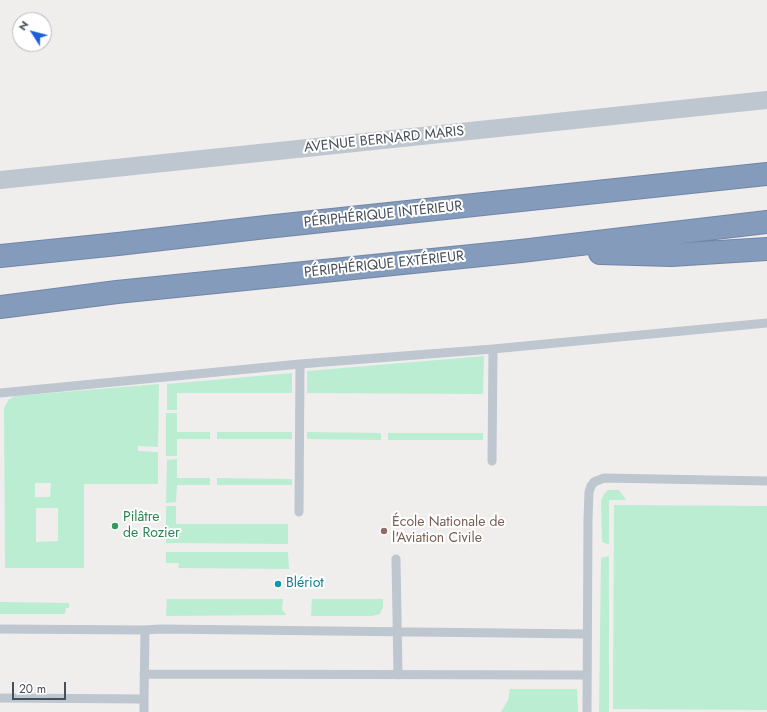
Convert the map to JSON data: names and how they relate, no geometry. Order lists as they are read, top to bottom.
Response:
{
  "streets": {
    "highway": ["PÉRIPHÉRIQUE INTÉRIEUR", "PÉRIPHÉRIQUE EXTÉRIEUR"],
    "street": ["AVENUE BERNARD MARIS"]
  },
  "places": ["Pilâtre de Rozier", "École Nationale de l'Aviation Civile", "Blériot"],
  "scale_bar": "20 m",
  "north": "top left"
}
